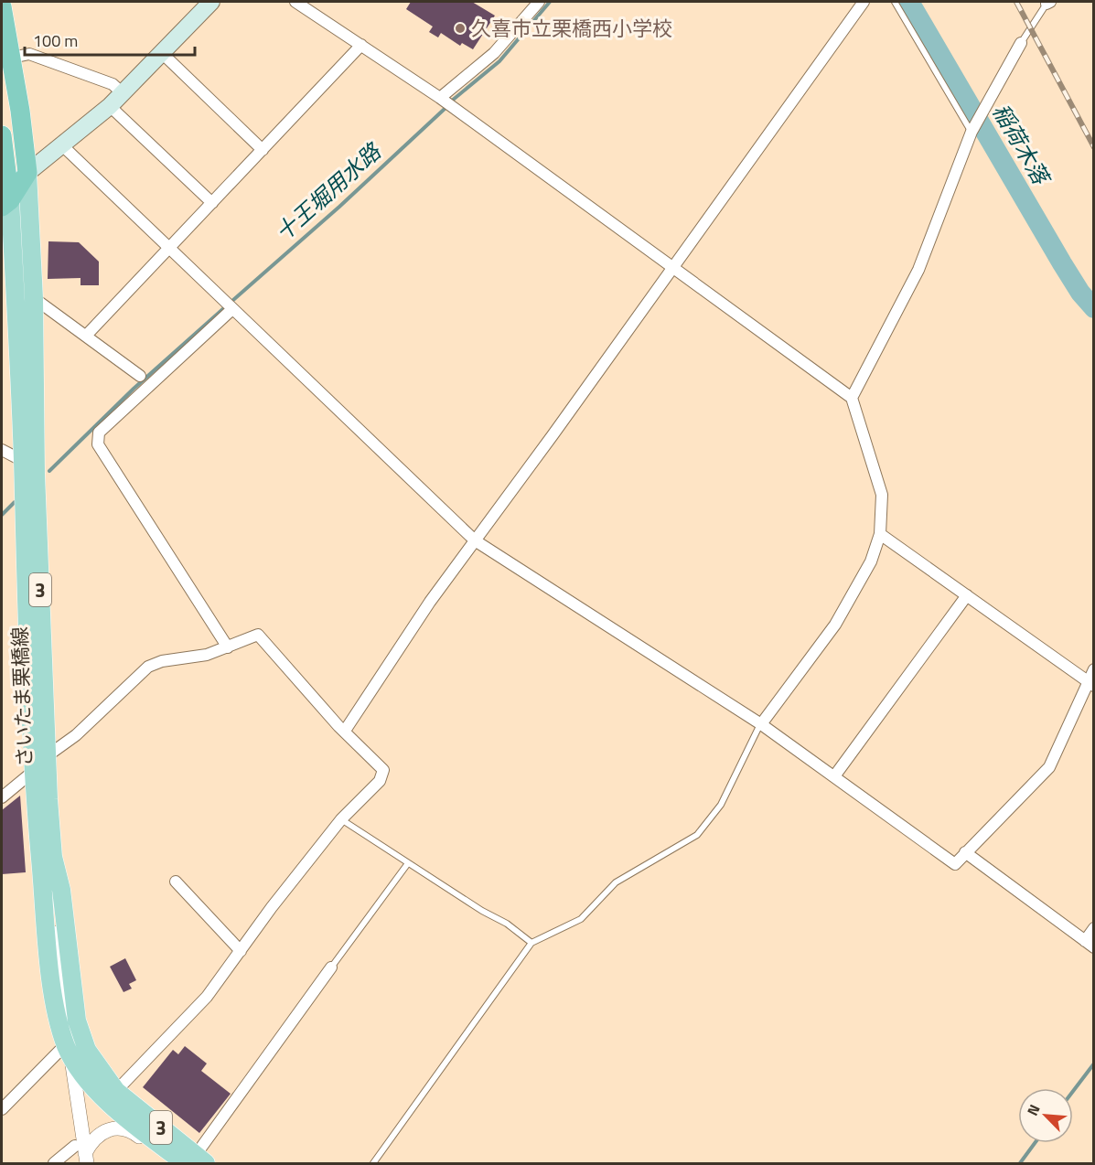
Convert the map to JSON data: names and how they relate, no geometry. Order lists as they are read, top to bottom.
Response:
{
  "streets": {
    "main road": ["3", "さいたま栗橋線"]
  },
  "water": ["稲荷木落", "十王堀用水路"],
  "places": ["久喜市立栗橋西小学校"],
  "scale_bar": "100 m",
  "north": "top left"
}
